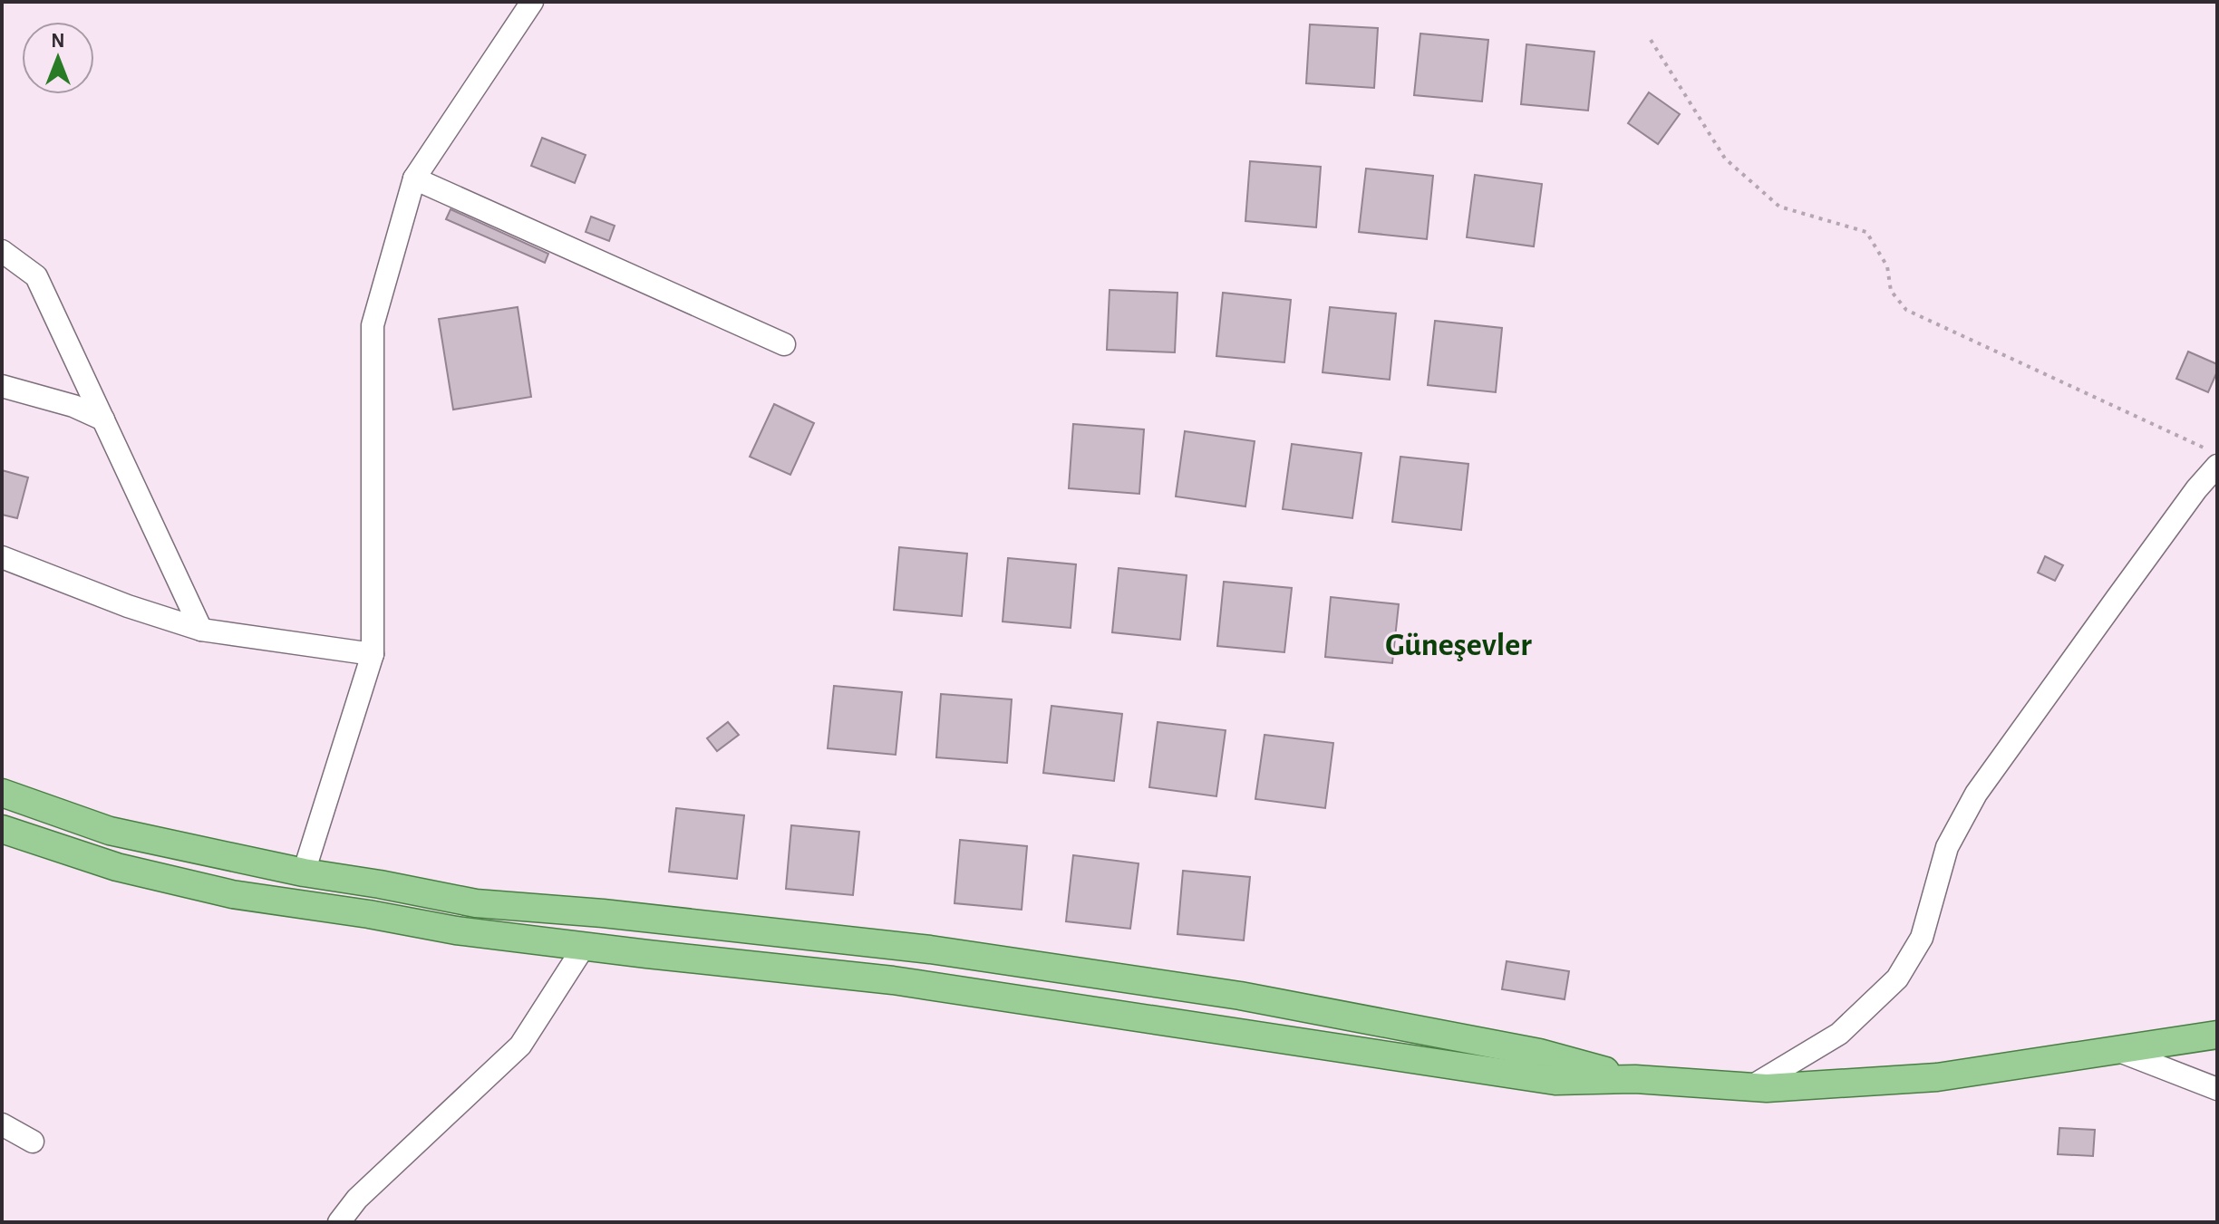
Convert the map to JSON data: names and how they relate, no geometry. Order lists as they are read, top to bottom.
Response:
{
  "districts": ["Güneşevler"],
  "north": "top"
}
